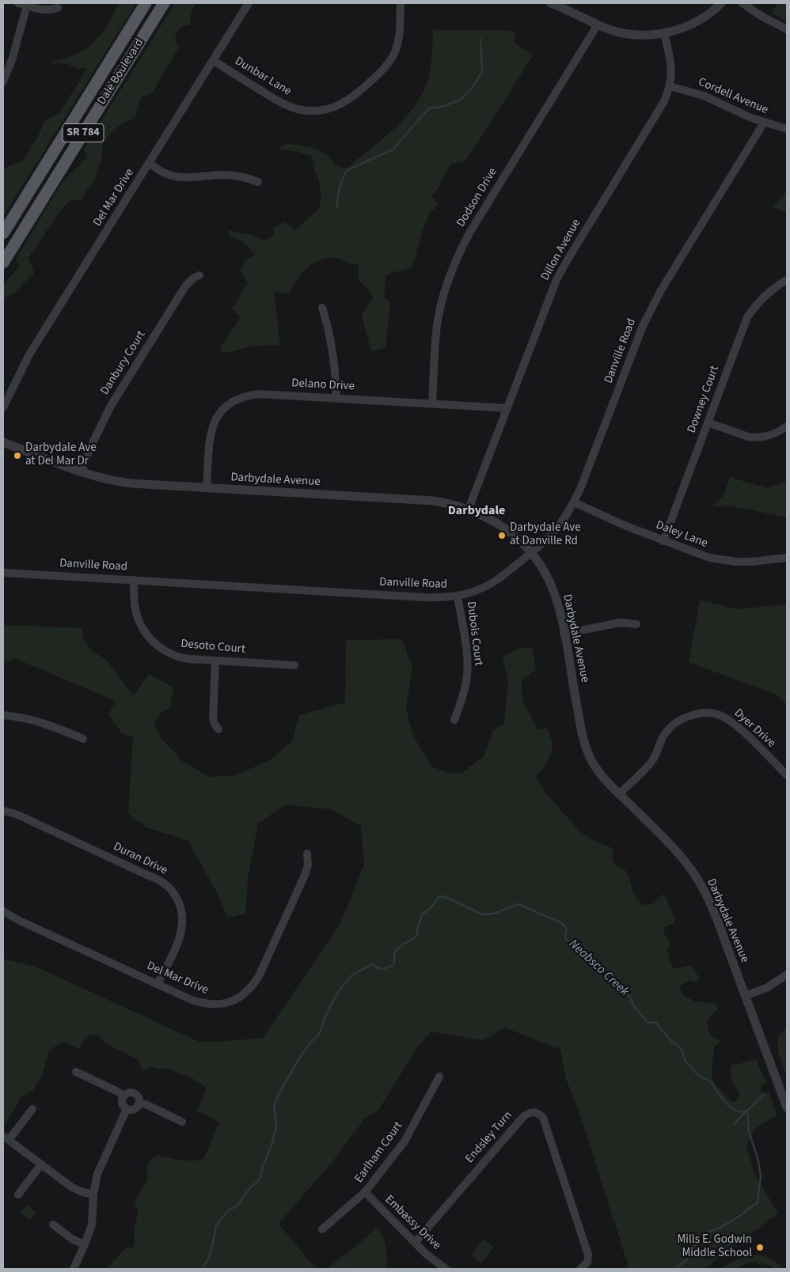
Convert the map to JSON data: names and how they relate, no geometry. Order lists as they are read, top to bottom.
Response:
{
  "streets": {
    "main road": ["Dale Boulevard", "SR 784"],
    "street": [
      "Dunbar Lane",
      "Cordell Avenue",
      "Del Mar Drive",
      "Dodson Drive",
      "Dillon Avenue",
      "Danville Road",
      "Danbury Court",
      "Delano Drive",
      "Downey Court",
      "Darbydale Avenue",
      "Daley Lane",
      "Dubois Court",
      "Desoto Court",
      "Dyer Drive",
      "Duran Drive",
      "Endsley Turn",
      "Earlham Court",
      "Embassy Drive"
    ]
  },
  "crossings": [
    ["Dunbar Lane", "Del Mar Drive"],
    ["Cordell Avenue", "Dillon Avenue"],
    ["Cordell Avenue", "Danville Road"],
    ["Del Mar Drive", "Duran Drive"],
    ["Dodson Drive", "Delano Drive"],
    ["Dillon Avenue", "Delano Drive"],
    ["Dillon Avenue", "Darbydale Avenue"],
    ["Danville Road", "Darbydale Avenue"],
    ["Danville Road", "Daley Lane"],
    ["Danville Road", "Dubois Court"],
    ["Danville Road", "Desoto Court"],
    ["Danbury Court", "Darbydale Avenue"],
    ["Delano Drive", "Darbydale Avenue"],
    ["Downey Court", "Daley Lane"],
    ["Darbydale Avenue", "Dyer Drive"],
    ["Endsley Turn", "Embassy Drive"],
    ["Earlham Court", "Embassy Drive"]
  ],
  "districts": ["Darbydale"],
  "water": ["Neabsco Creek"],
  "places": ["Darbydale Ave at Del Mar Dr", "Darbydale Ave at Danville Rd", "Mills E. Godwin Middle School"]
}
